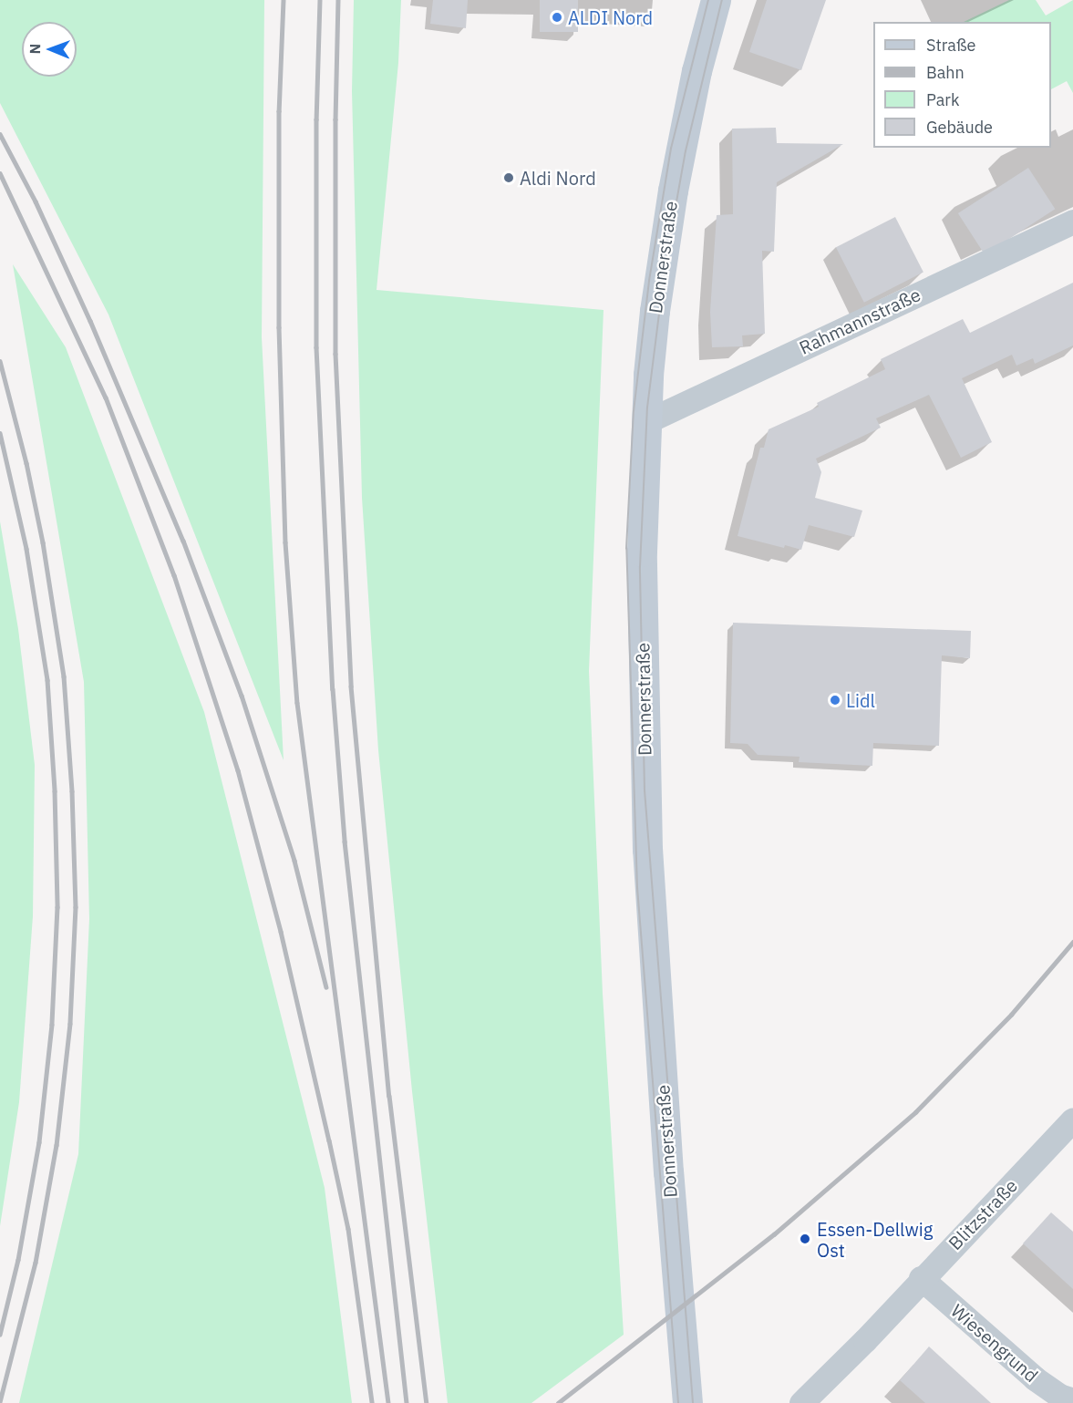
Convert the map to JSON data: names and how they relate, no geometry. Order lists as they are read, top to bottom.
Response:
{
  "streets": {
    "main road": ["Donnerstraße"],
    "street": ["Rahmannstraße", "Blitzstraße", "Wiesengrund"]
  },
  "crossings": [
    ["Donnerstraße", "Rahmannstraße"],
    ["Blitzstraße", "Wiesengrund"]
  ],
  "places": [
    "ALDI Nord",
    "Aldi Nord",
    "Lidl",
    "Essen-Dellwig Ost"
  ],
  "legend": [
    "Straße",
    "Bahn",
    "Park",
    "Gebäude"
  ],
  "north": "left"
}
